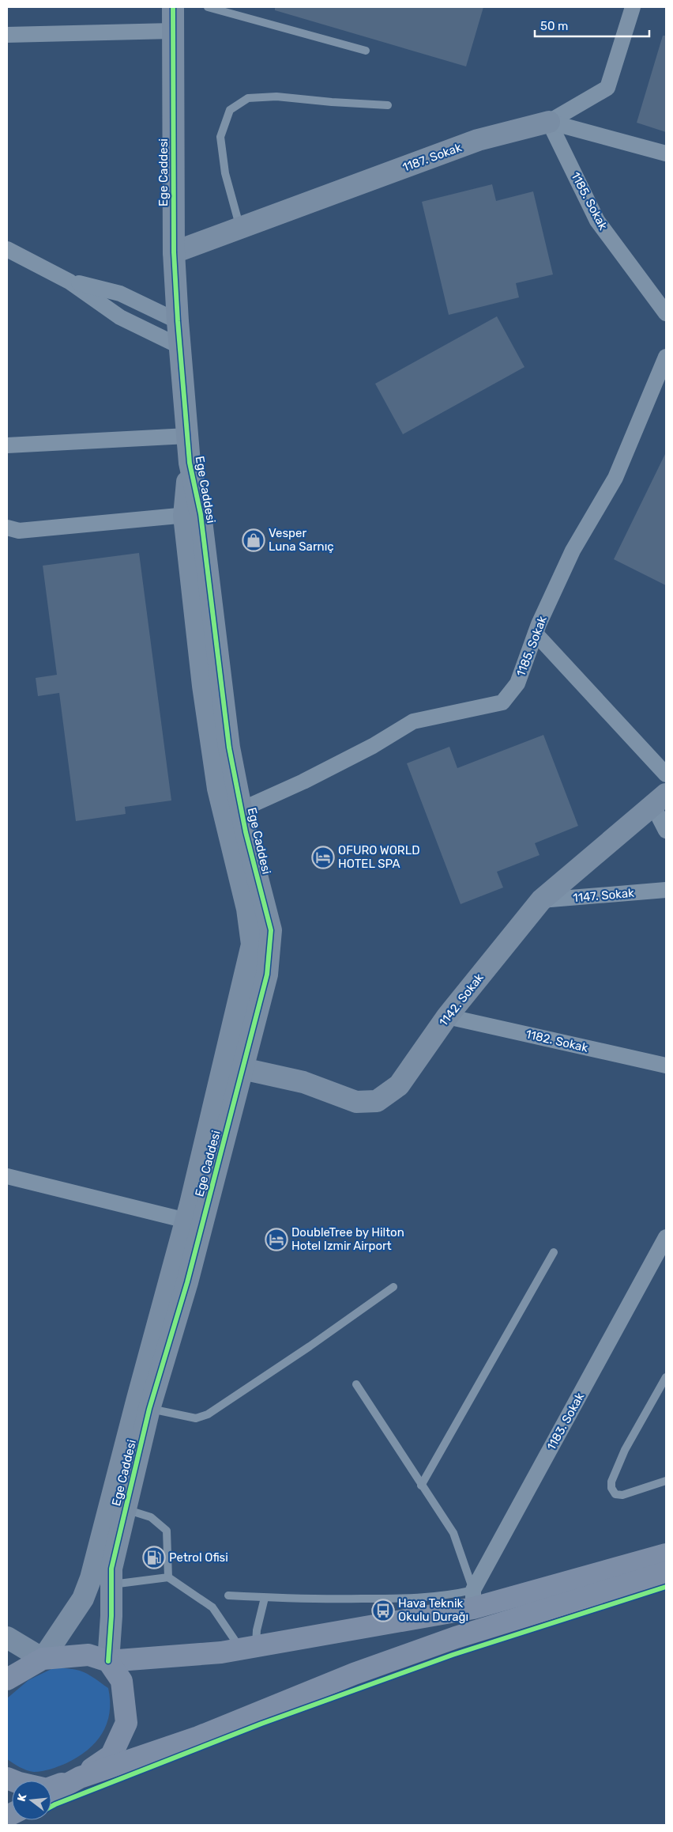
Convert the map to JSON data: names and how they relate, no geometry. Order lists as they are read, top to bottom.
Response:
{
  "streets": {
    "street": [
      "1187. Sokak",
      "Ege Caddesi",
      "1185. Sokak",
      "1147. Sokak",
      "1142. Sokak",
      "1182. Sokak",
      "1183. Sokak"
    ]
  },
  "crossings": [
    ["1187. Sokak", "Ege Caddesi"],
    ["1187. Sokak", "1185. Sokak"],
    ["Ege Caddesi", "1185. Sokak"],
    ["Ege Caddesi", "1142. Sokak"],
    ["1147. Sokak", "1142. Sokak"],
    ["1142. Sokak", "1182. Sokak"]
  ],
  "places": {
    "shop": ["Vesper Luna Sarnıç"],
    "hotel": ["OFURO WORLD HOTEL SPA", "DoubleTree by Hilton Hotel Izmir Airport"],
    "fuel station": ["Petrol Ofisi"],
    "bus stop": ["Hava Teknik Okulu Durağı"]
  },
  "scale_bar": "50 m",
  "north": "left"
}
